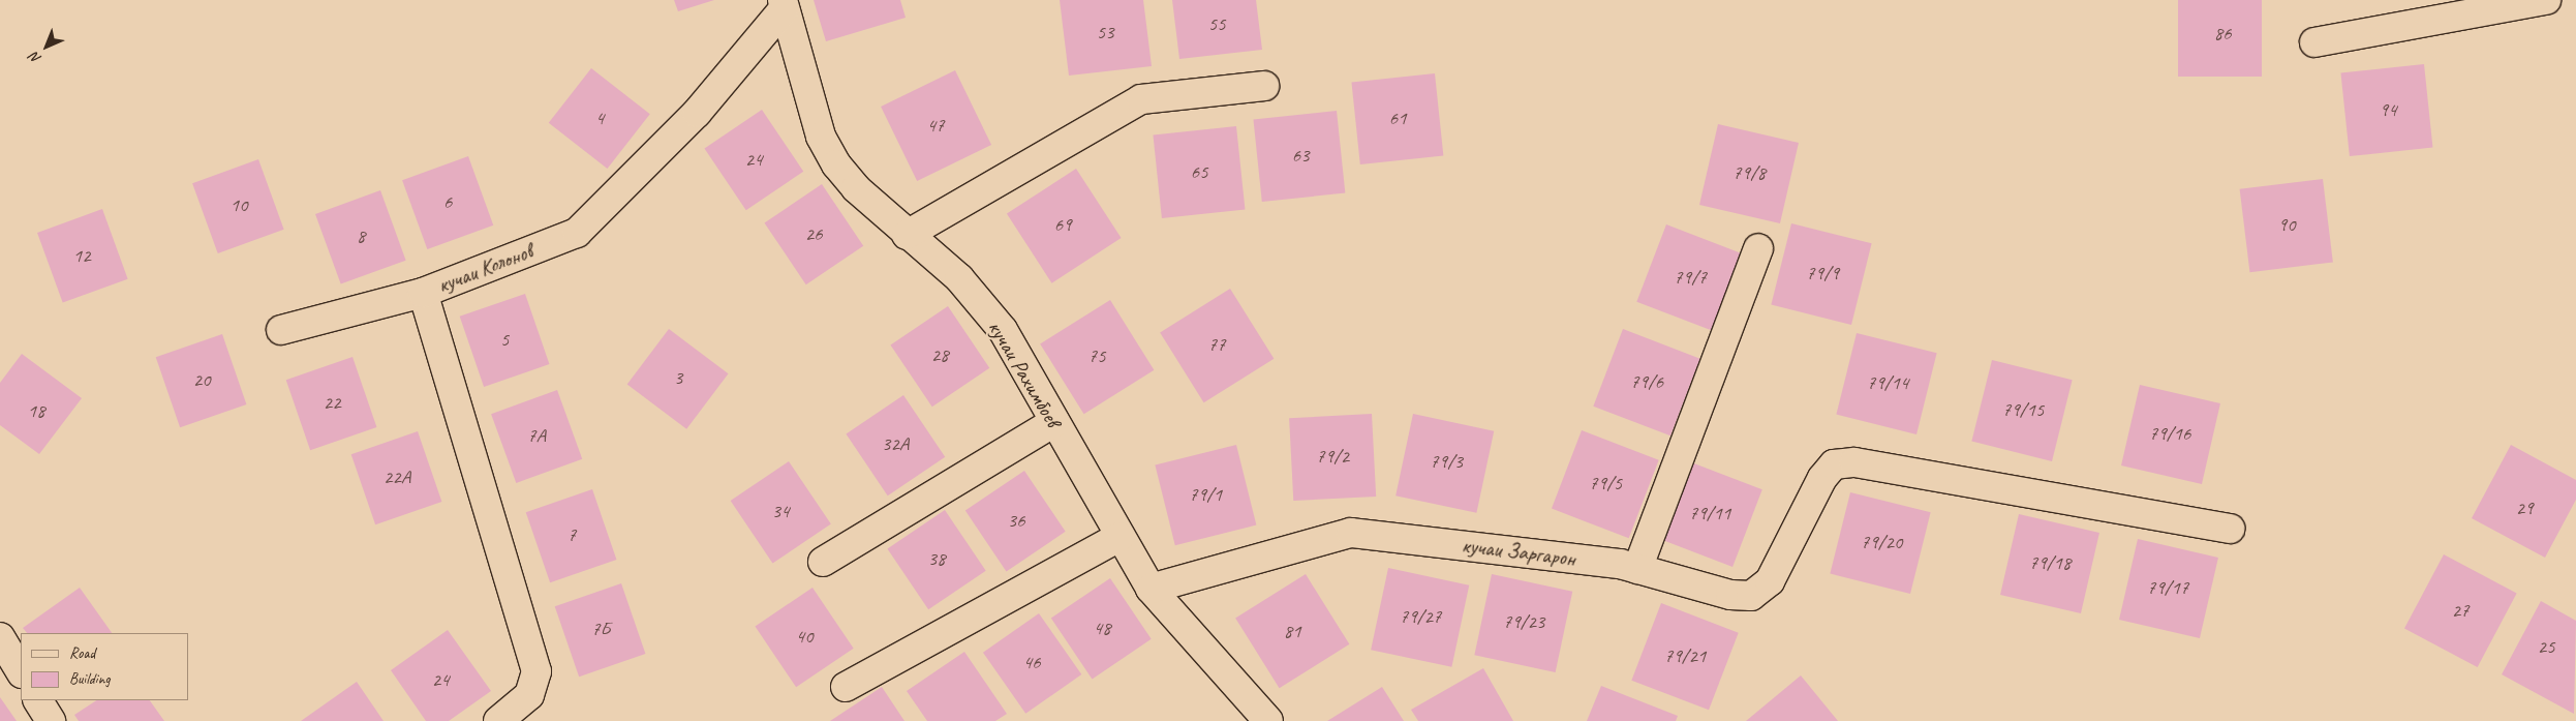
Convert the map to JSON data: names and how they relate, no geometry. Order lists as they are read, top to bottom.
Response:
{
  "streets": {
    "street": ["кучаи Колонов", "кучаи Рахимбоев", "кучаи Заргарон"]
  },
  "crossings": [
    ["кучаи Колонов", "кучаи Рахимбоев"],
    ["кучаи Рахимбоев", "кучаи Заргарон"]
  ],
  "house_numbers": [
    "55",
    "53",
    "86",
    "94",
    "4",
    "61",
    "47",
    "63",
    "24",
    "65",
    "79/8",
    "6",
    "10",
    "69",
    "90",
    "26",
    "8",
    "12",
    "79/9",
    "79/7",
    "5",
    "77",
    "28",
    "75",
    "3",
    "20",
    "79/6",
    "79/14",
    "22",
    "79/15",
    "18",
    "79/16",
    "7А",
    "32А",
    "79/2",
    "79/3",
    "22А",
    "79/5",
    "79/1",
    "29",
    "34",
    "79/11",
    "36",
    "7",
    "79/20",
    "38",
    "79/18",
    "79/17",
    "27",
    "79/27",
    "79/23",
    "48",
    "7Б",
    "81",
    "40",
    "25",
    "79/21",
    "46",
    "24"
  ],
  "legend": ["Road", "Building"],
  "north": "bottom left"
}
